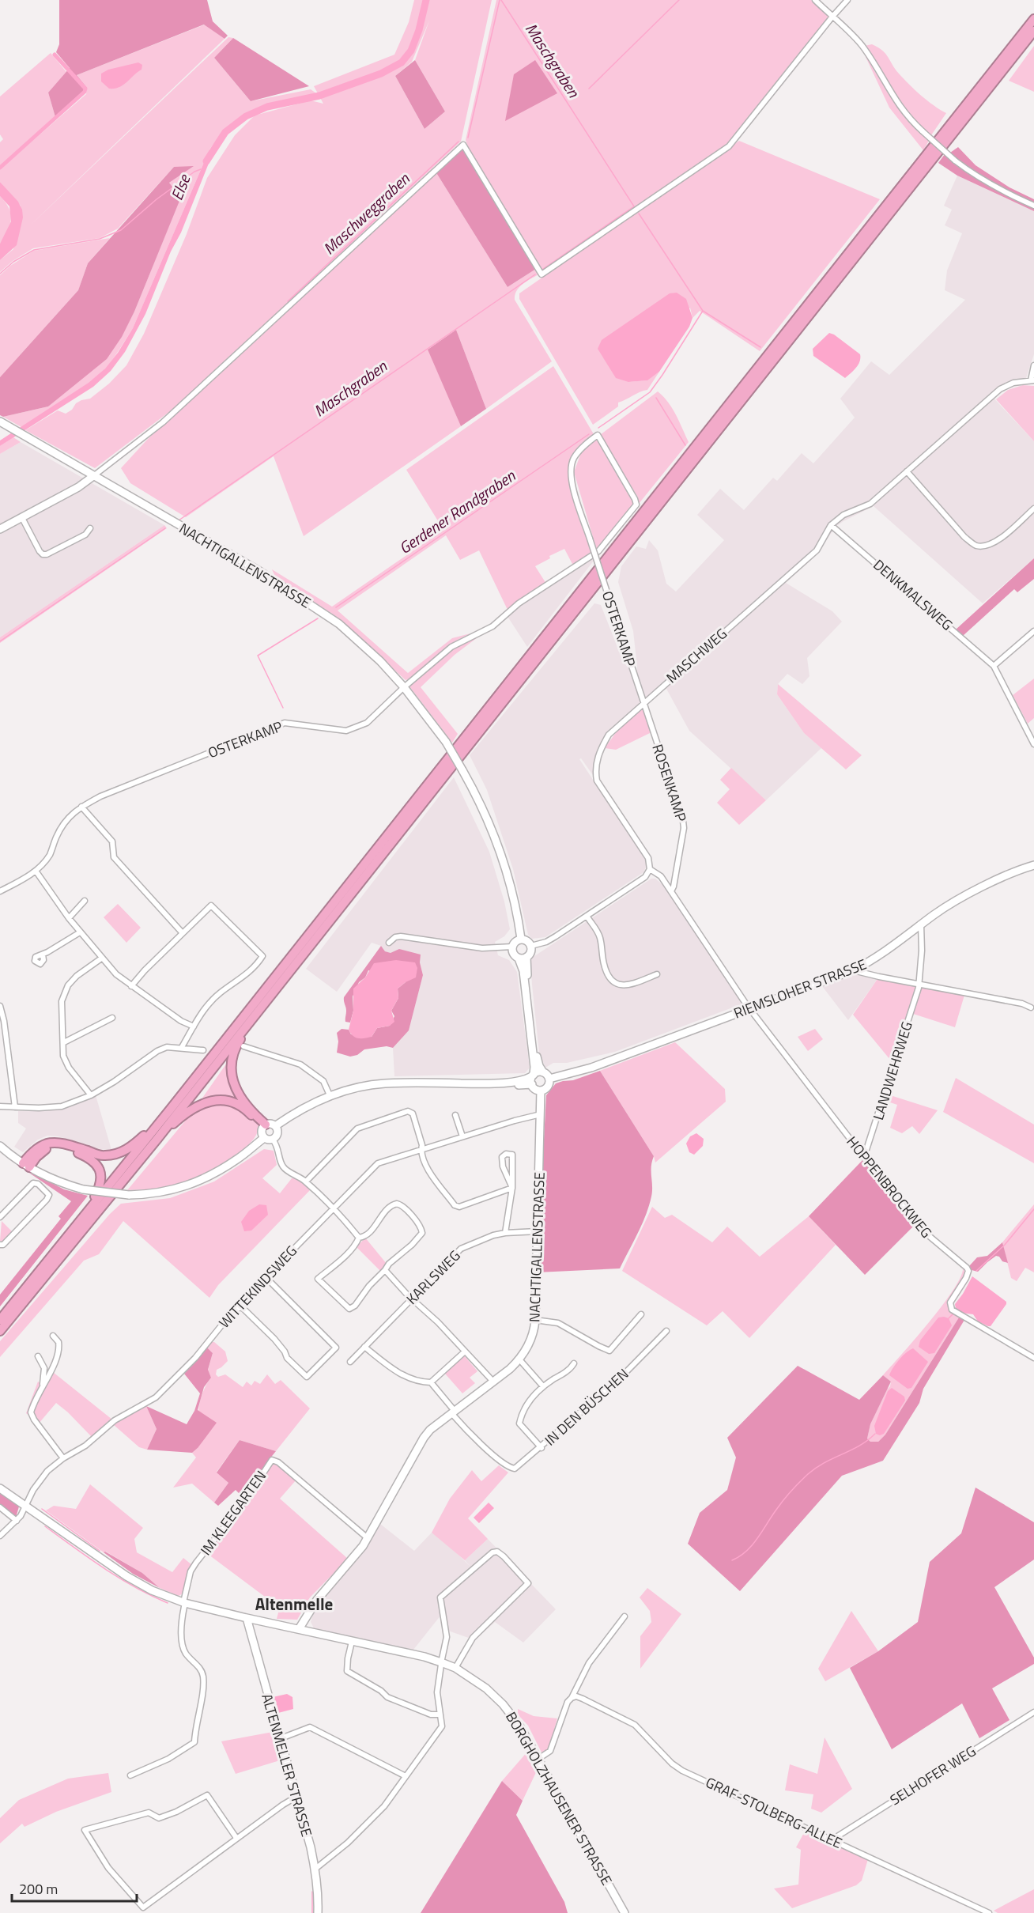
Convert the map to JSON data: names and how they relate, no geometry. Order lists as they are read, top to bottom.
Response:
{
  "streets": {
    "main road": [
      "NACHTIGALLENSTRASSE",
      "RIEMSLOHER STRASSE",
      "ALTENMELLER STRASSE",
      "BORGHOLZHAUSENER STRASSE"
    ],
    "street": [
      "DENKMALSWEG",
      "OSTERKAMP",
      "MASCHWEG",
      "ROSENKAMP",
      "LANDWEHRWEG",
      "HOPPENBROCKWEG",
      "KARLSWEG",
      "WITTEKINDSWEG",
      "IN DEN BÜSCHEN",
      "IM KLEEGARTEN",
      "SELHOFER WEG",
      "GRAF-STOLBERG-ALLEE"
    ]
  },
  "crossings": [
    ["NACHTIGALLENSTRASSE", "OSTERKAMP"],
    ["NACHTIGALLENSTRASSE", "RIEMSLOHER STRASSE"],
    ["NACHTIGALLENSTRASSE", "KARLSWEG"],
    ["NACHTIGALLENSTRASSE", "WITTEKINDSWEG"],
    ["NACHTIGALLENSTRASSE", "IM KLEEGARTEN"],
    ["NACHTIGALLENSTRASSE", "BORGHOLZHAUSENER STRASSE"],
    ["DENKMALSWEG", "MASCHWEG"],
    ["OSTERKAMP", "MASCHWEG"],
    ["OSTERKAMP", "ROSENKAMP"],
    ["MASCHWEG", "ROSENKAMP"],
    ["MASCHWEG", "RIEMSLOHER STRASSE"],
    ["MASCHWEG", "HOPPENBROCKWEG"],
    ["RIEMSLOHER STRASSE", "LANDWEHRWEG"],
    ["RIEMSLOHER STRASSE", "HOPPENBROCKWEG"],
    ["LANDWEHRWEG", "HOPPENBROCKWEG"],
    ["WITTEKINDSWEG", "BORGHOLZHAUSENER STRASSE"],
    ["IM KLEEGARTEN", "BORGHOLZHAUSENER STRASSE"],
    ["ALTENMELLER STRASSE", "BORGHOLZHAUSENER STRASSE"],
    ["SELHOFER WEG", "GRAF-STOLBERG-ALLEE"]
  ],
  "districts": ["Altenmelle"],
  "water": [
    "Maschgraben",
    "Else",
    "Maschweggraben",
    "Gerdener Randgraben"
  ],
  "scale_bar": "200 m"
}
